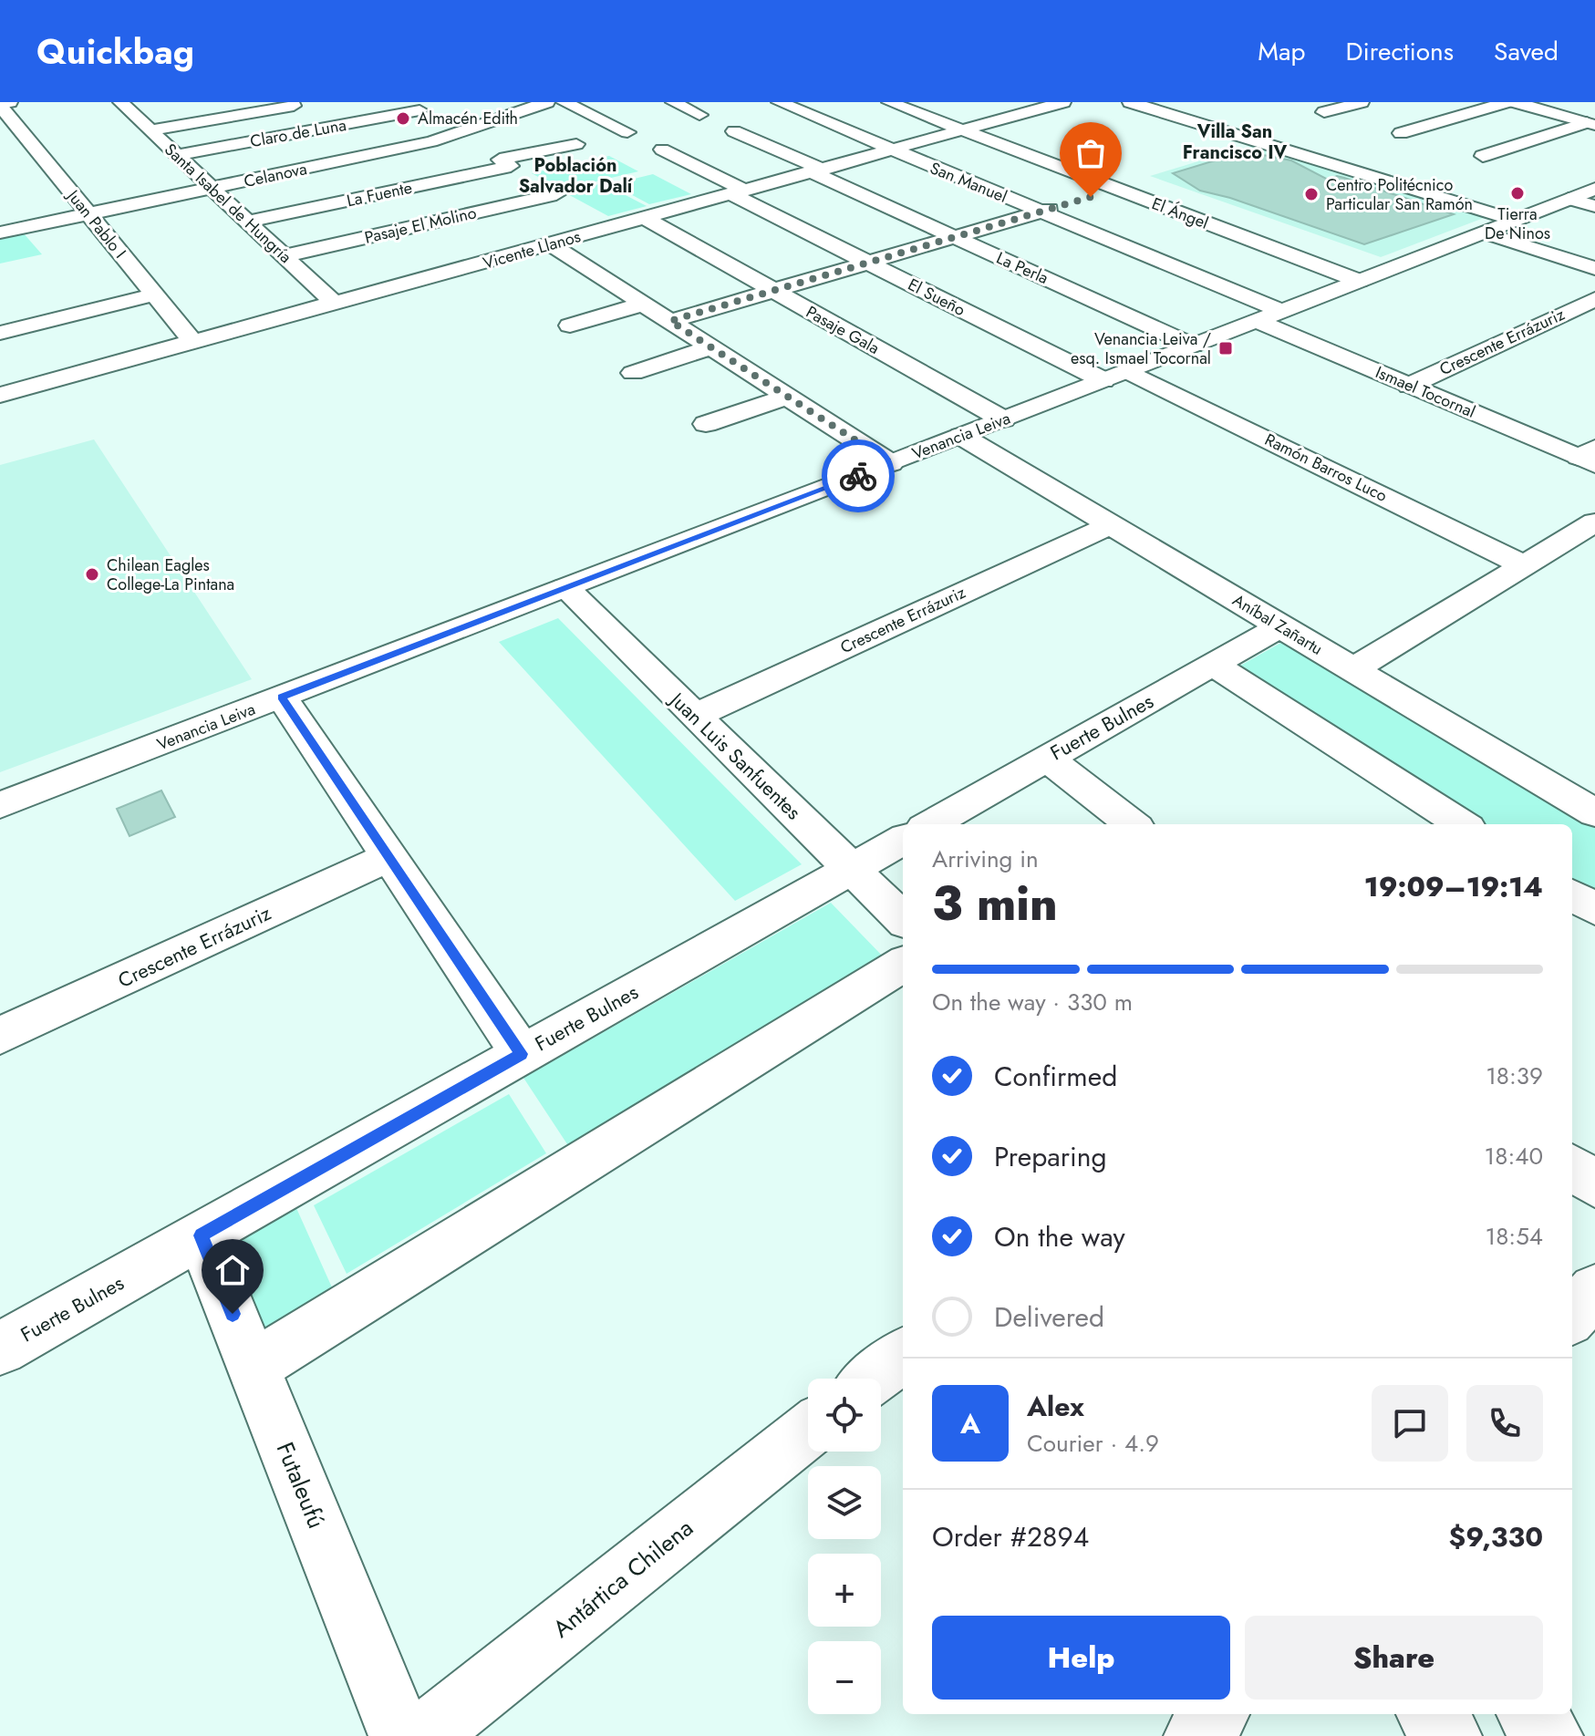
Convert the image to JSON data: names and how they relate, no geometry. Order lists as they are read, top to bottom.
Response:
{
  "streets": {
    "street": [
      "Claro de Luna",
      "Celanova",
      "San Manuel",
      "La Fuente",
      "Santa Isabel de Hungría",
      "El Ángel",
      "Juan Pablo I",
      "Pasaje El Molino",
      "Vicente Llanos",
      "La Perla",
      "El Sueño",
      "Pasaje Gala",
      "Crescente Errázuriz",
      "Ismael Tocornal",
      "Venancia Leiva",
      "Ramón Barros Luco",
      "Aníbal Zañartu",
      "Fuerte Bulnes",
      "Juan Luis Sanfuentes",
      "Futaleufú",
      "Antártica Chilena"
    ]
  },
  "crossings": [
    ["Claro de Luna", "Santa Isabel de Hungría"],
    ["Celanova", "Santa Isabel de Hungría"],
    ["Celanova", "Juan Pablo I"],
    ["San Manuel", "Vicente Llanos"],
    ["San Manuel", "Ismael Tocornal"],
    ["San Manuel", "Venancia Leiva"],
    ["La Fuente", "Santa Isabel de Hungría"],
    ["La Fuente", "Pasaje El Molino"],
    ["Santa Isabel de Hungría", "Pasaje El Molino"],
    ["Santa Isabel de Hungría", "Vicente Llanos"],
    ["El Ángel", "Vicente Llanos"],
    ["El Ángel", "Venancia Leiva"],
    ["Juan Pablo I", "Vicente Llanos"],
    ["Vicente Llanos", "La Perla"],
    ["Vicente Llanos", "El Sueño"],
    ["Vicente Llanos", "Pasaje Gala"],
    ["La Perla", "Venancia Leiva"],
    ["El Sueño", "Venancia Leiva"],
    ["El Sueño", "Ramón Barros Luco"],
    ["Pasaje Gala", "Venancia Leiva"],
    ["Crescente Errázuriz", "Ismael Tocornal"],
    ["Crescente Errázuriz", "Aníbal Zañartu"],
    ["Crescente Errázuriz", "Juan Luis Sanfuentes"],
    ["Ismael Tocornal", "Venancia Leiva"],
    ["Venancia Leiva", "Ramón Barros Luco"],
    ["Venancia Leiva", "Aníbal Zañartu"],
    ["Venancia Leiva", "Juan Luis Sanfuentes"],
    ["Aníbal Zañartu", "Fuerte Bulnes"],
    ["Fuerte Bulnes", "Juan Luis Sanfuentes"],
    ["Fuerte Bulnes", "Futaleufú"]
  ],
  "districts": ["Villa San Francisco IV", "Población Salvador Dalí"],
  "places": {
    "other": [
      "Almacén Edith",
      "Tierra De Ninos",
      "Centro Politécnico Particular San Ramón",
      "Chilean Eagles College-La Pintana"
    ],
    "transit": ["Venancia Leiva / esq. Ismael Tocornal"]
  },
  "page": {
    "header": "Quickbag",
    "nav": ["Map", "Directions", "Saved"],
    "heading": ["3 min", "Arriving in", "19:09–19:14"],
    "panel": [
      "Alex",
      "Courier · 4.9",
      "Order #2894",
      "$9,330"
    ],
    "bar": "On the way · 330 m",
    "list": [
      ["Confirmed", "18:39"],
      ["Preparing", "18:40"],
      ["On the way", "18:54"],
      "Delivered"
    ],
    "map_buttons": ["+", "−"],
    "round": "A",
    "buttons": ["Help", "Share"]
  }
}
